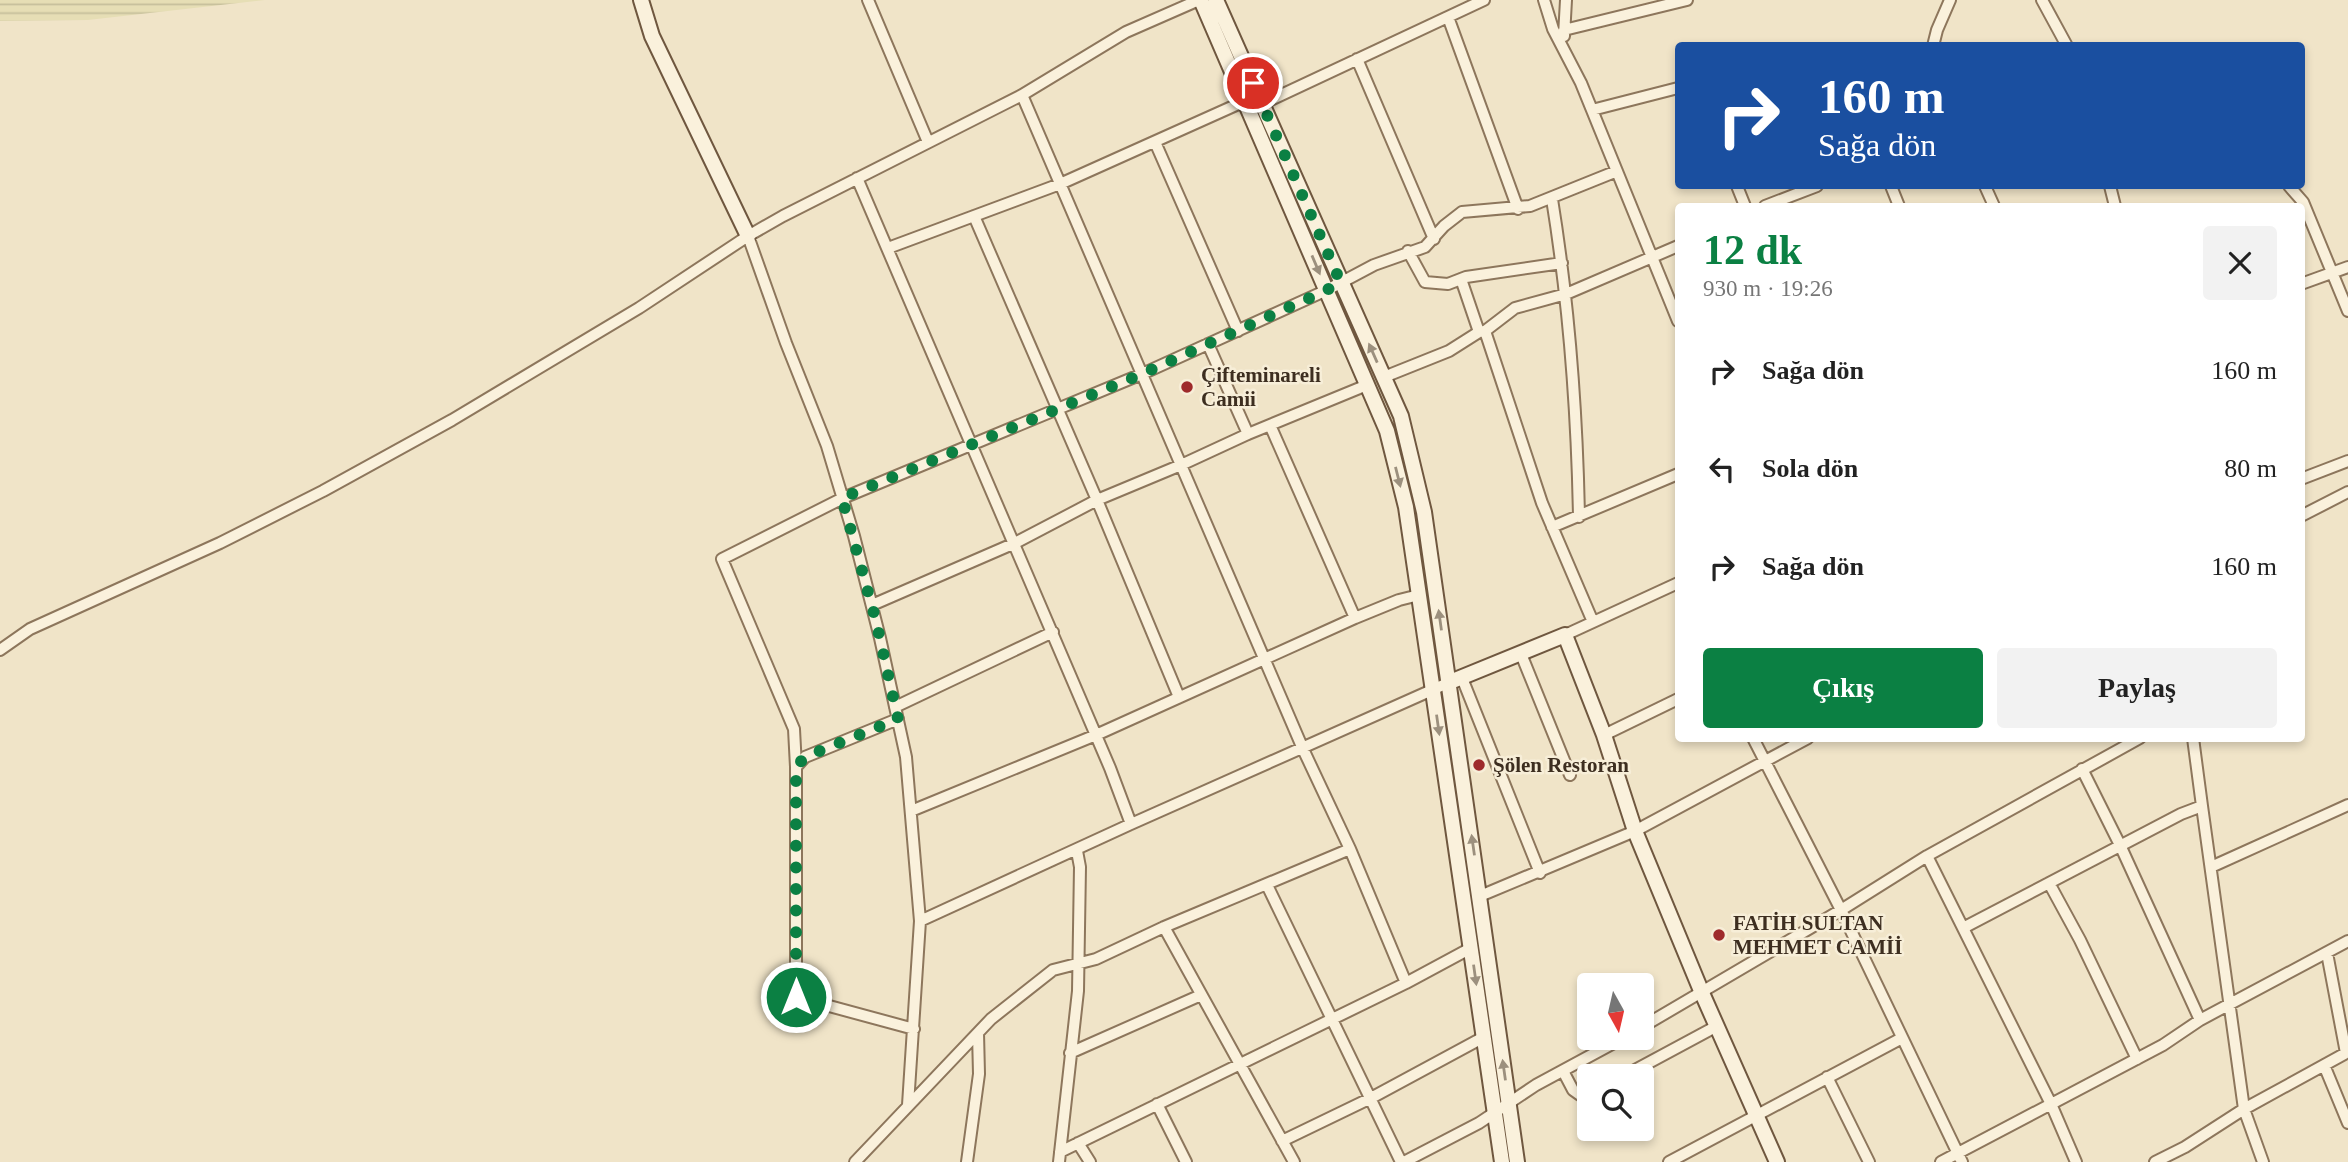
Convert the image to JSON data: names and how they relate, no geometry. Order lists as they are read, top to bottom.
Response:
{
  "places": ["Çifteminareli Camii", "Şölen Restoran", "FATİH SULTAN MEHMET CAMİİ"],
  "north": "bottom",
  "page": {
    "turn": ["160 m", "Sağa dön"],
    "heading": ["12 dk", "930 m · 19:26"],
    "list": [
      {
        "name": "Sağa dön",
        "value": "160 m"
      },
      {
        "name": "Sola dön",
        "value": "80 m"
      },
      {
        "name": "Sağa dön",
        "value": "160 m"
      }
    ],
    "buttons": ["Çıkış", "Paylaş"]
  }
}
